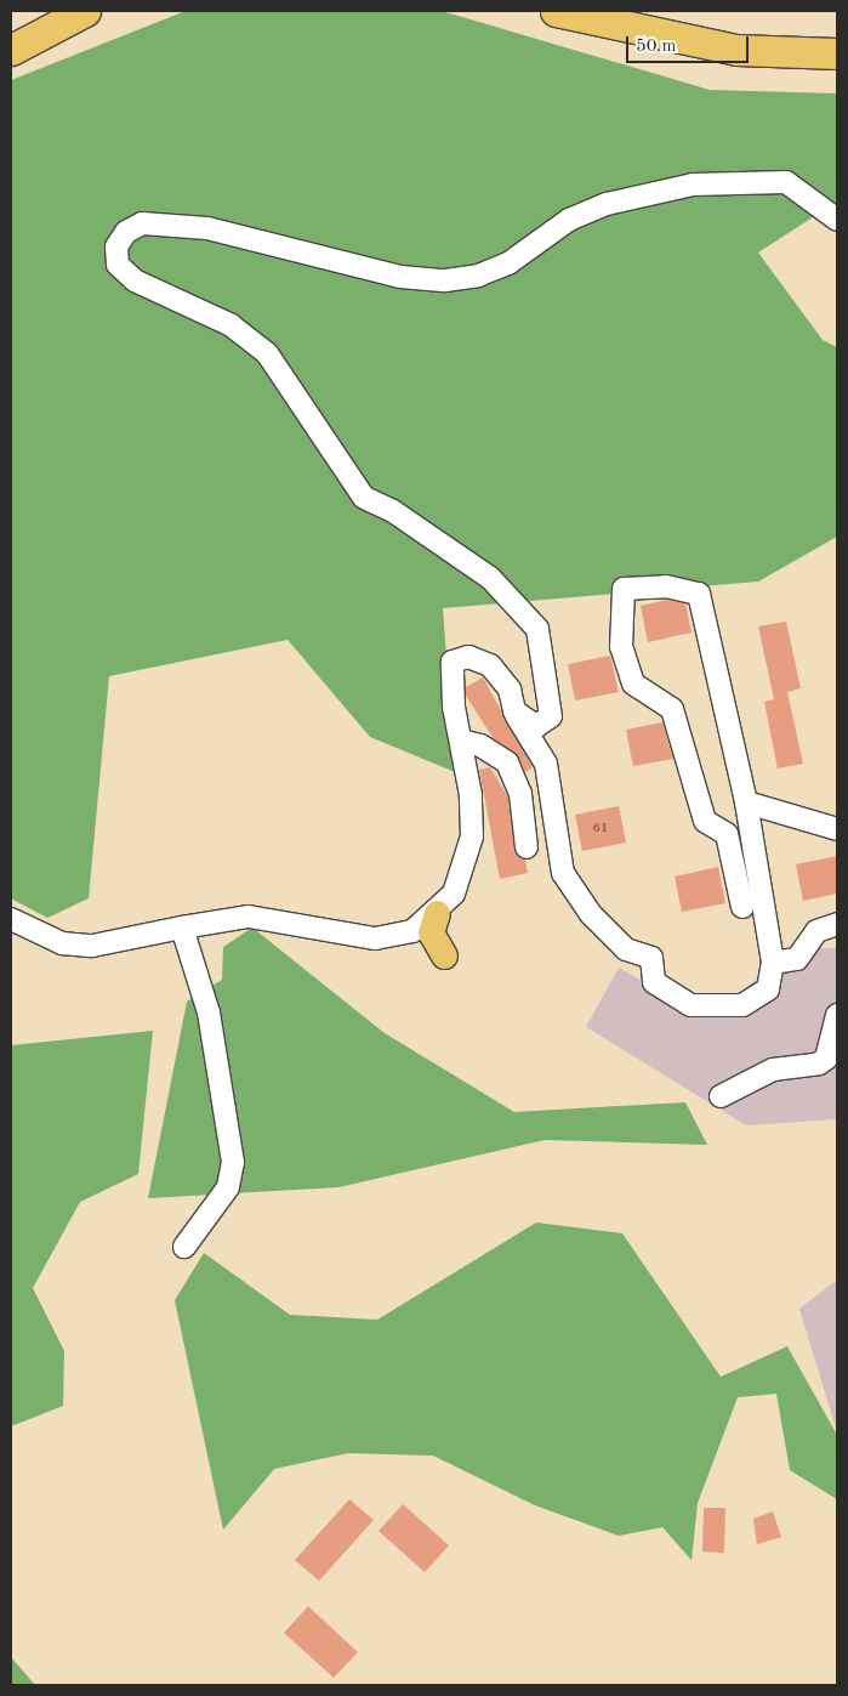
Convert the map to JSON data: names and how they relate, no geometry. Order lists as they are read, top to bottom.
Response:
{
  "house_numbers": ["61"],
  "scale_bar": "50 m"
}
